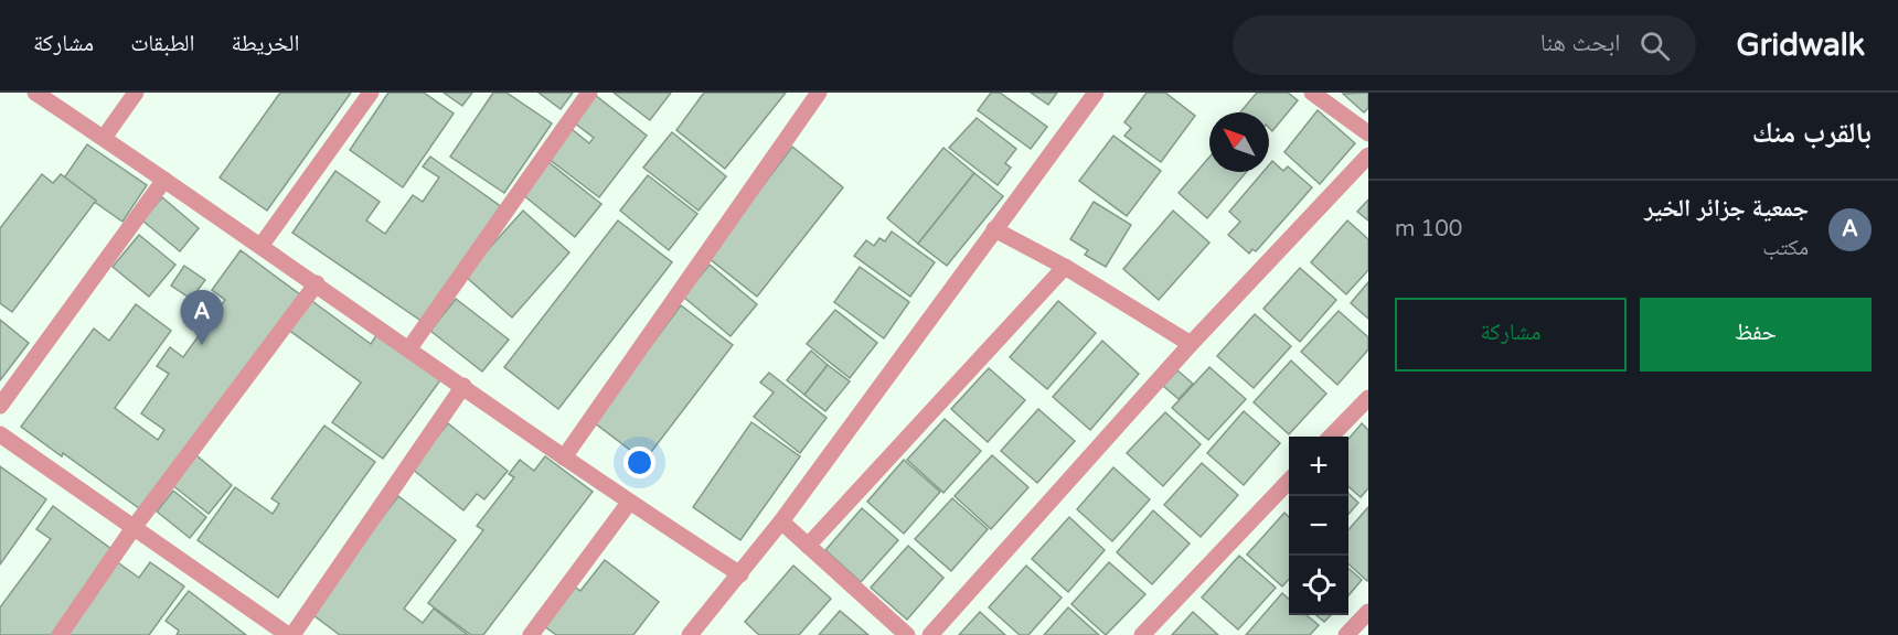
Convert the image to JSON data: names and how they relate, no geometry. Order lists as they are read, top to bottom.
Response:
{
  "north": "top left",
  "page": {
    "header": "Gridwalk",
    "search": "ابحث هنا",
    "nav": ["الخريطة", "الطبقات", "مشاركة"],
    "heading": "بالقرب منك",
    "list": [
      {
        "mark": "A",
        "name": "جمعية جزائر الخير",
        "note": "مكتب",
        "value": "100 m"
      }
    ],
    "buttons": ["حفظ", "مشاركة"],
    "pins": "A",
    "map_buttons": ["+", "−"]
  }
}
